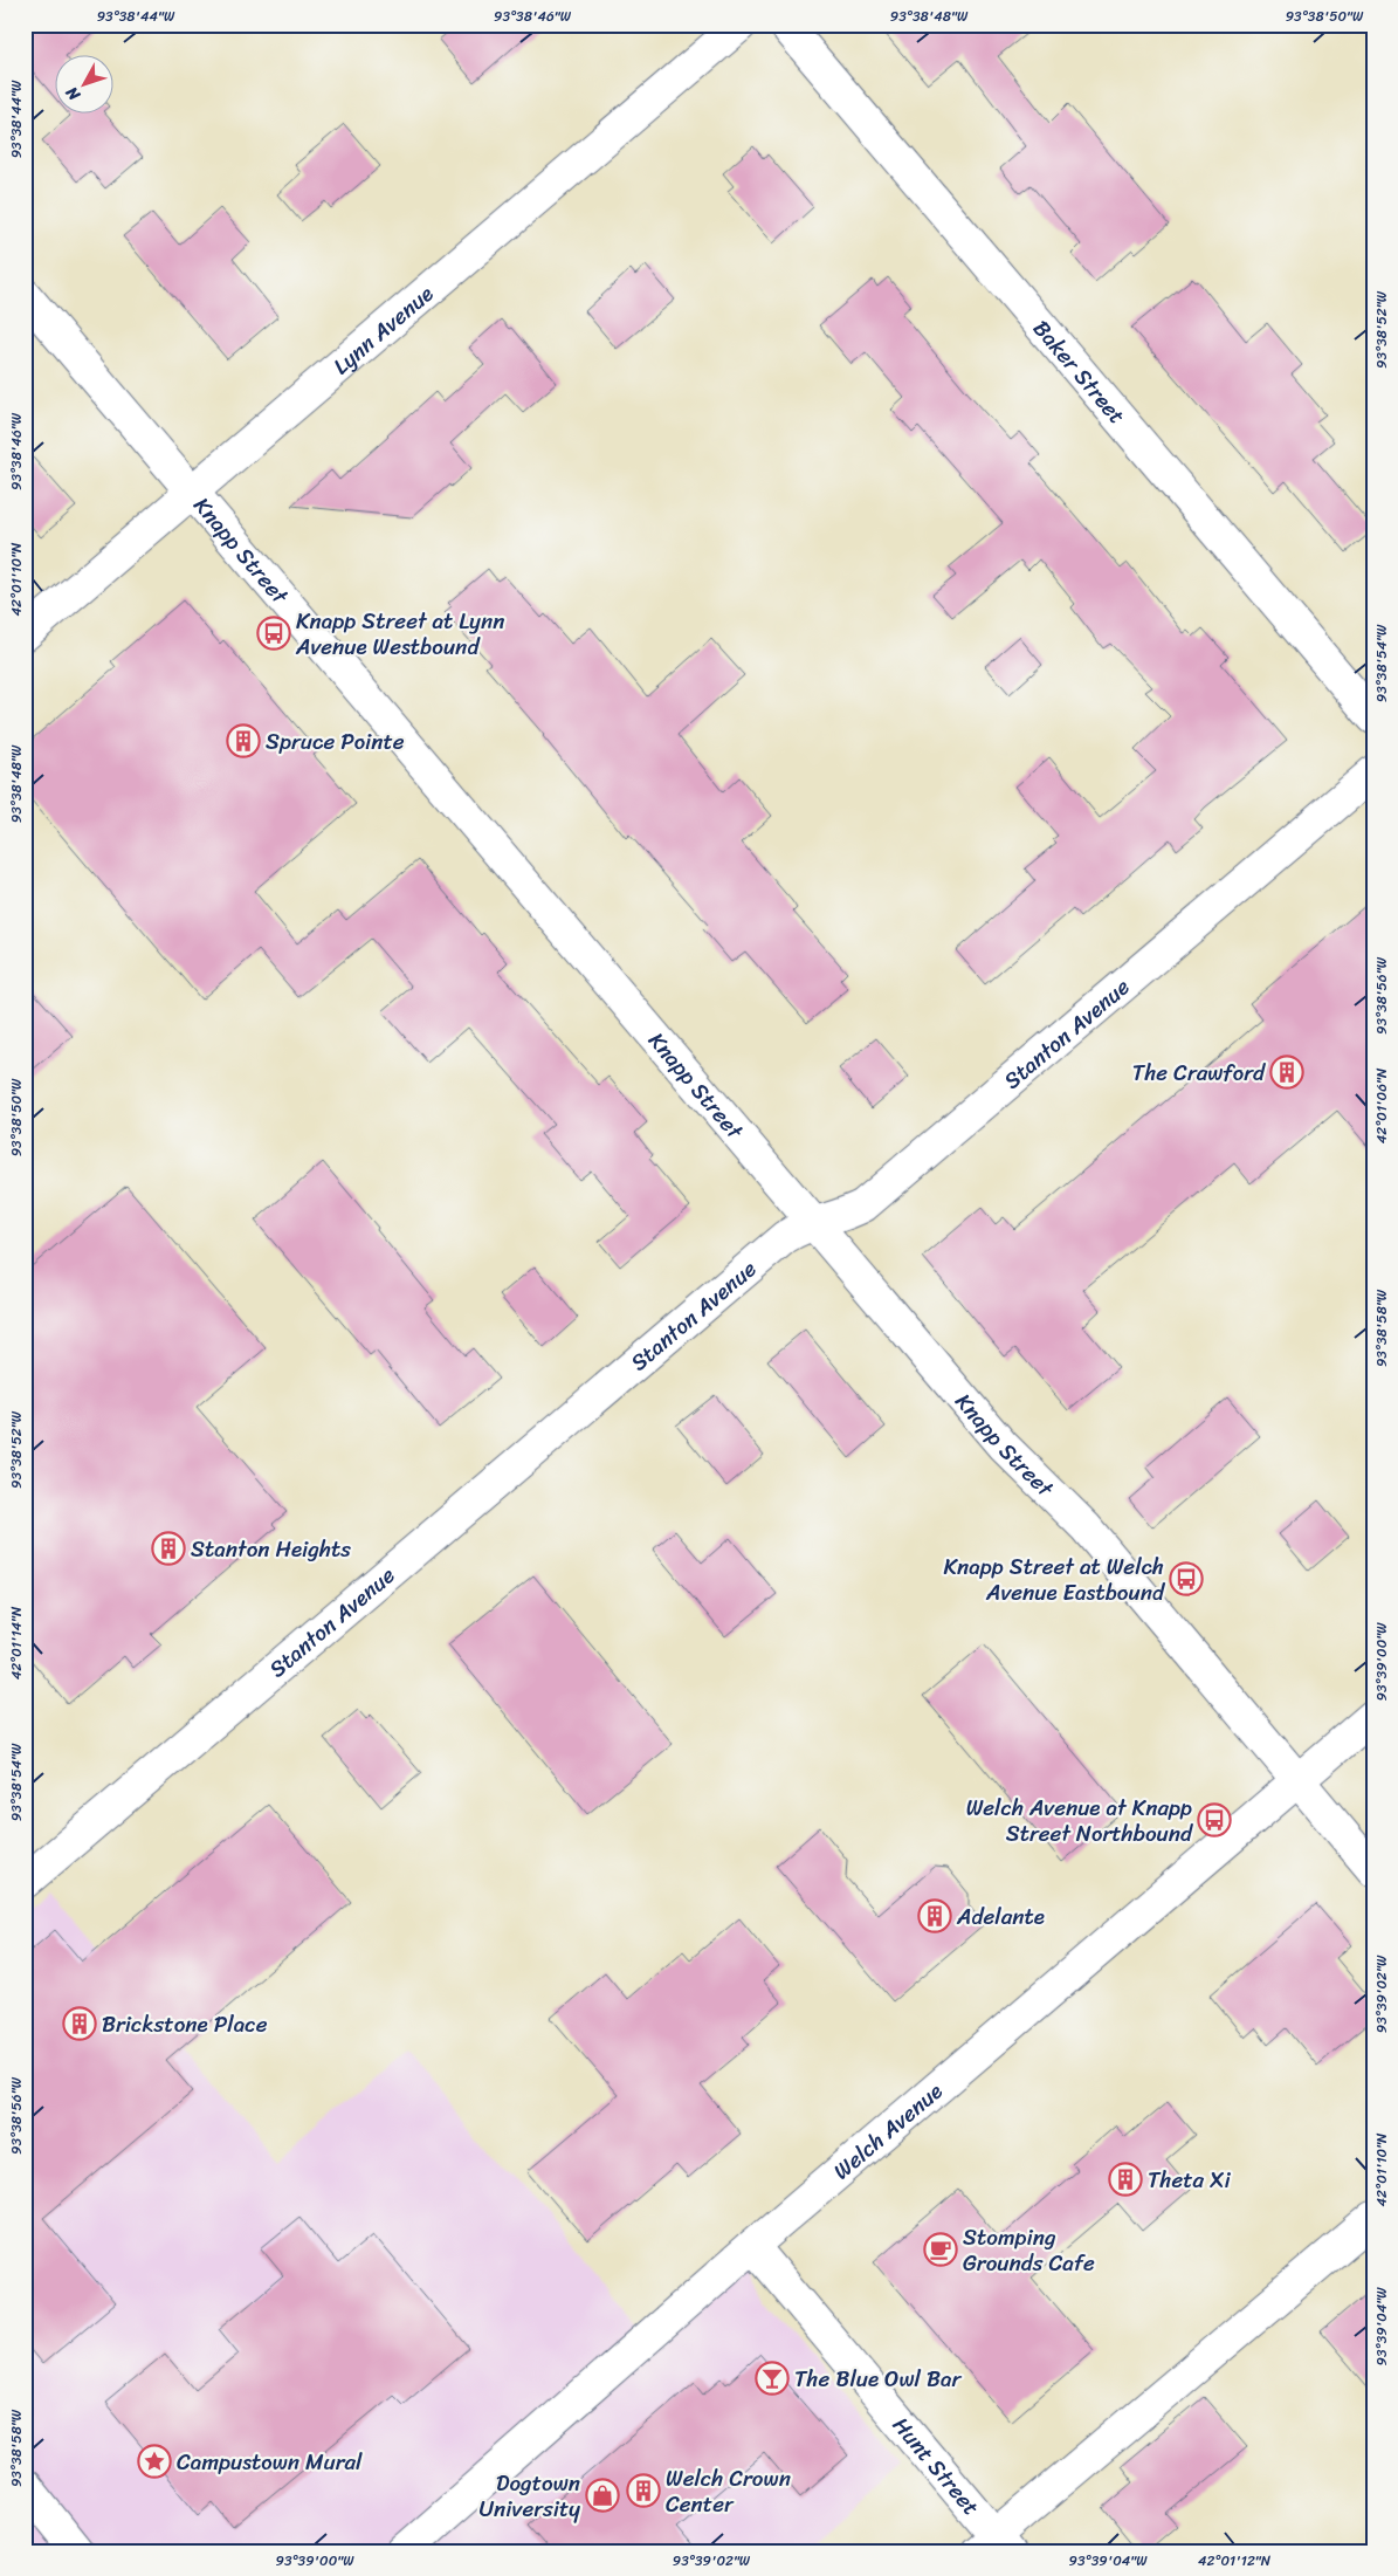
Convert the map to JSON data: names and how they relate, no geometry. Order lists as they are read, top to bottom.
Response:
{
  "streets": {
    "street": [
      "Lynn Avenue",
      "Baker Street",
      "Knapp Street",
      "Stanton Avenue",
      "Welch Avenue",
      "Hunt Street"
    ]
  },
  "crossings": [
    ["Lynn Avenue", "Knapp Street"],
    ["Knapp Street", "Stanton Avenue"],
    ["Knapp Street", "Welch Avenue"],
    ["Welch Avenue", "Hunt Street"]
  ],
  "places": {
    "bus stop": ["Knapp Street at Lynn Avenue Westbound", "Knapp Street at Welch Avenue Eastbound", "Welch Avenue at Knapp Street Northbound"],
    "building": [
      "Spruce Pointe",
      "The Crawford",
      "Stanton Heights",
      "Adelante",
      "Brickstone Place",
      "Theta Xi",
      "Welch Crown Center"
    ],
    "cafe": ["Stomping Grounds Cafe"],
    "bar": ["The Blue Owl Bar"],
    "place": ["Campustown Mural"],
    "shop": ["Dogtown University"]
  },
  "north": "bottom left",
  "coordinates": [
    "93°38'44\"W",
    "93°38'46\"W",
    "93°38'48\"W",
    "93°38'50\"W",
    "93°38'52\"W",
    "42°01'10\"N",
    "93°38'54\"W",
    "93°38'56\"W",
    "42°01'06\"N",
    "93°38'58\"W",
    "42°01'14\"N",
    "93°39'00\"W",
    "93°39'02\"W",
    "93°39'04\"W",
    "42°01'12\"N"
  ]
}
